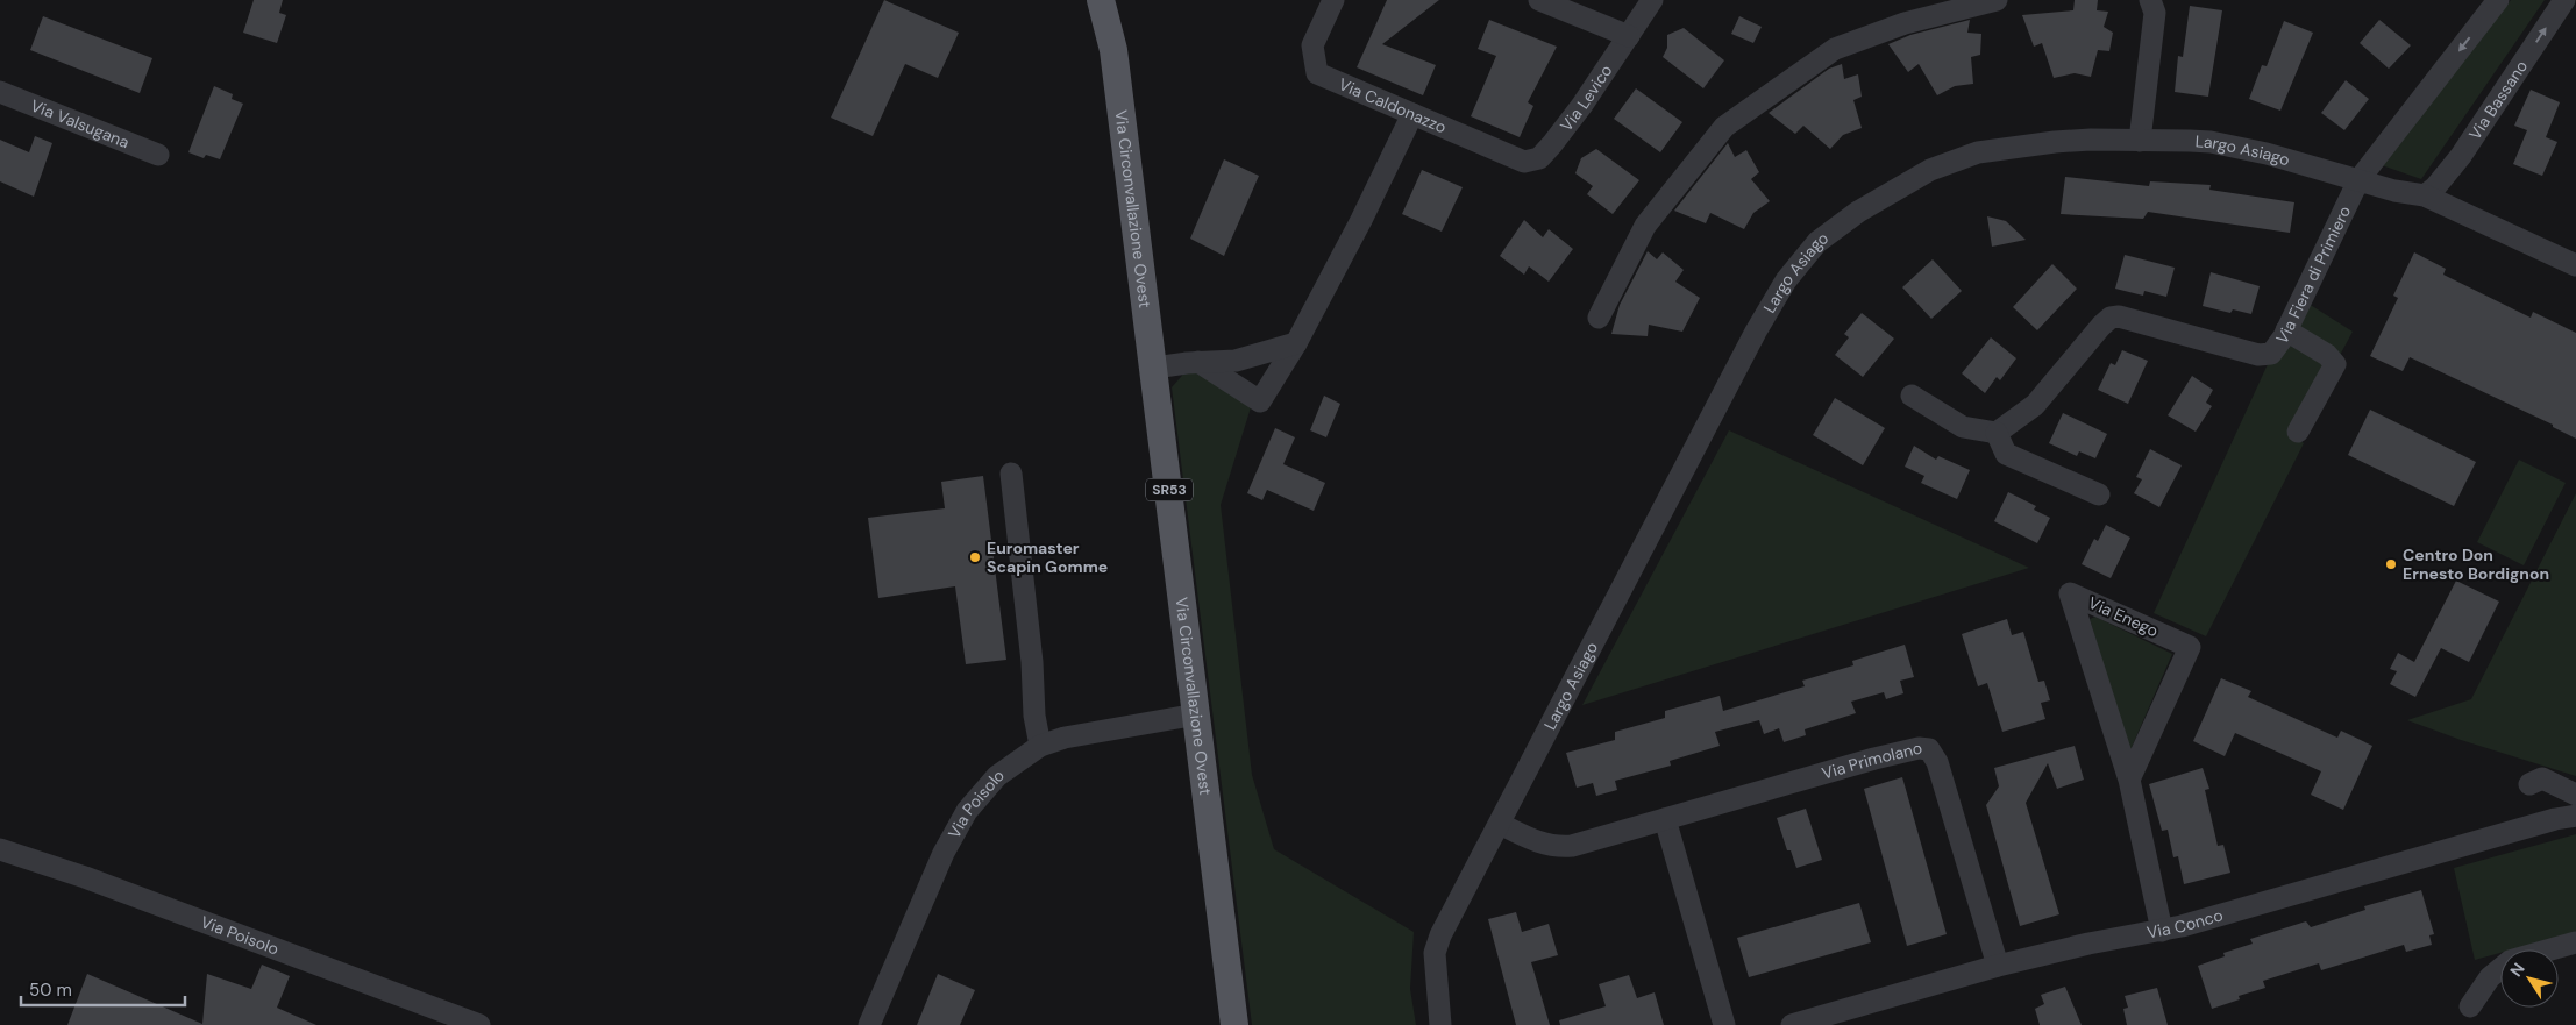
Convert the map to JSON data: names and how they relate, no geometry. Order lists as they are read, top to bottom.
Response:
{
  "streets": {
    "main road": ["Via Circonvallazione Ovest", "SR53"],
    "street": [
      "Via Levico",
      "Via Bassano",
      "Via Caldonazzo",
      "Via Valsugana",
      "Largo Asiago",
      "Via Fiera di Primiero",
      "Via Enego",
      "Via Primolano",
      "Via Poisolo",
      "Via Conco"
    ]
  },
  "crossings": [
    ["Via Levico", "Via Caldonazzo"],
    ["Via Bassano", "Largo Asiago"],
    ["Largo Asiago", "Via Fiera di Primiero"],
    ["Largo Asiago", "Via Primolano"],
    ["Via Circonvallazione Ovest", "Via Poisolo"],
    ["Via Enego", "Via Conco"],
    ["Via Primolano", "Via Conco"]
  ],
  "places": ["Euromaster Scapin Gomme", "Centro Don Ernesto Bordignon"],
  "scale_bar": "50 m",
  "north": "top left"
}
